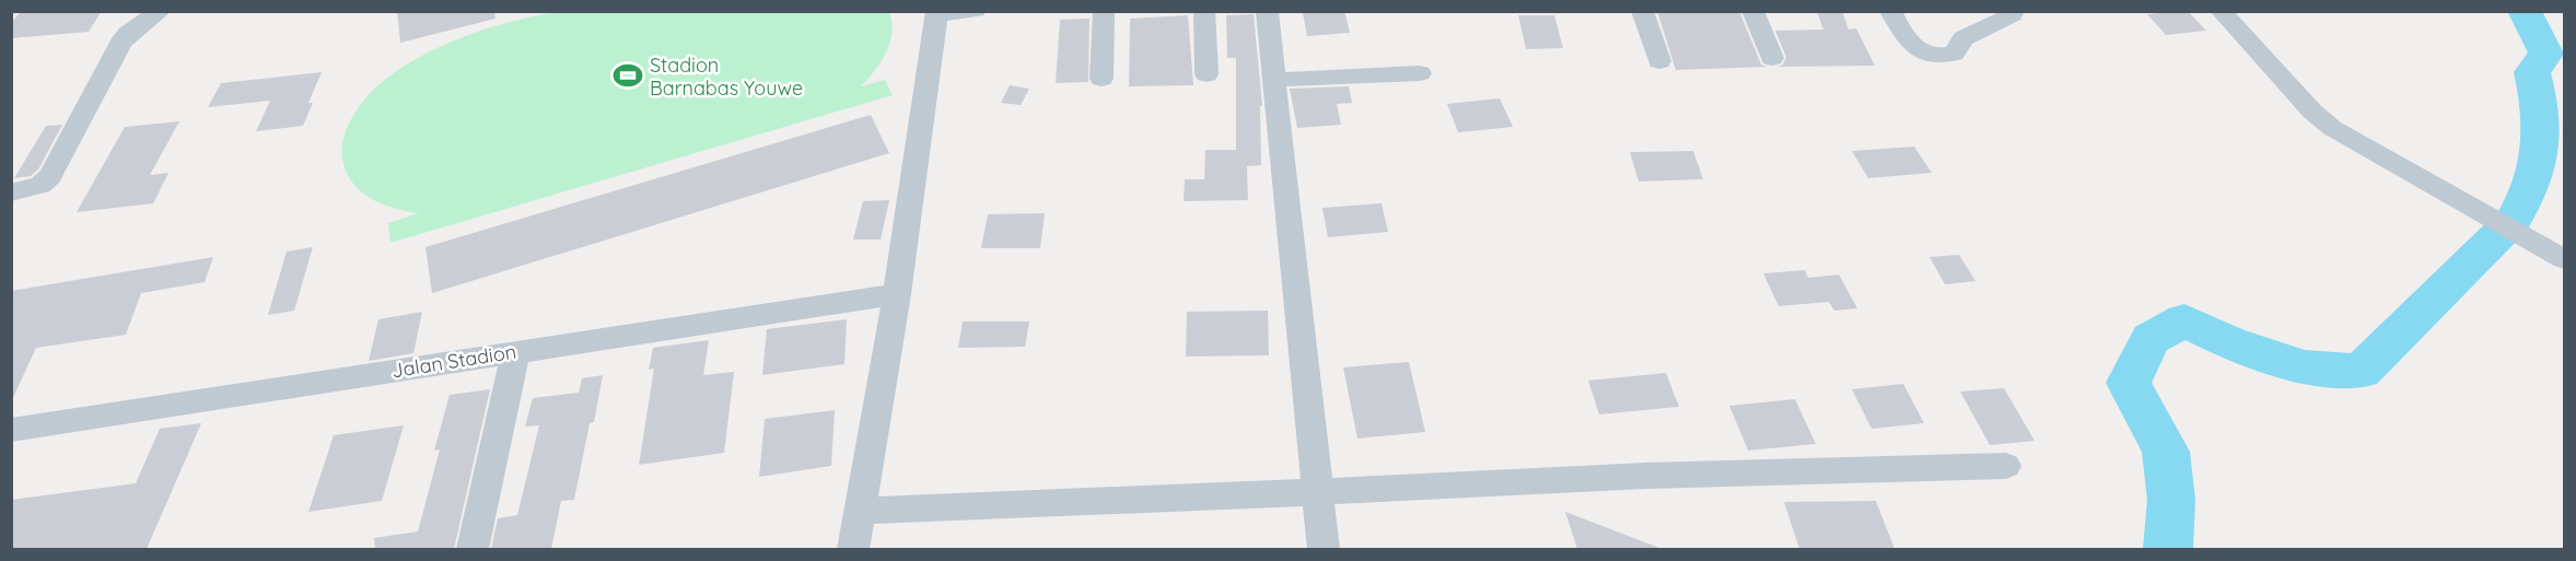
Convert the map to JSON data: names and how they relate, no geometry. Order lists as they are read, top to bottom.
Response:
{
  "streets": {
    "street": ["Jalan Stadion"]
  },
  "places": {
    "sports": ["Stadion Barnabas Youwe"]
  }
}
